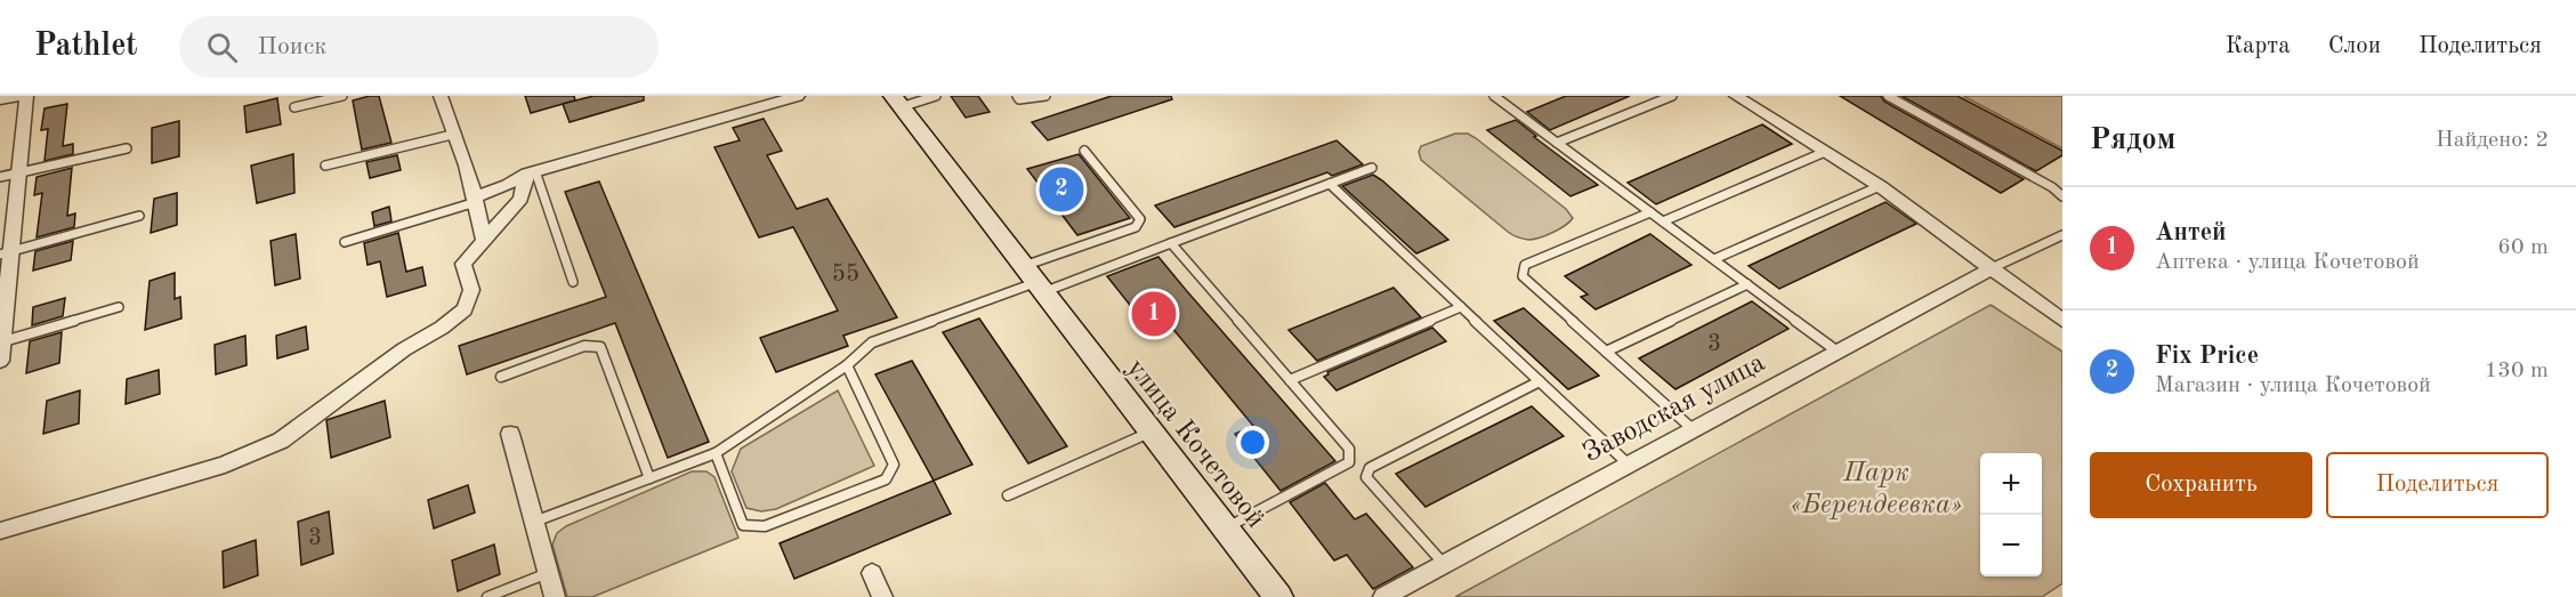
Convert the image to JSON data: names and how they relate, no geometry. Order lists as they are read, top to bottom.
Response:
{
  "streets": {
    "main road": ["улица Кочетовой"],
    "street": ["Заводская улица"]
  },
  "parks": ["Парк «Берендеевка»"],
  "house_numbers": ["55", "3", "3"],
  "page": {
    "header": "Pathlet",
    "search": "Поиск",
    "nav": ["Карта", "Слои", "Поделиться"],
    "heading": ["Рядом", "Найдено: 2"],
    "pins": ["2", "1"],
    "list": [
      {
        "mark": "1",
        "name": "Антей",
        "note": "Аптека · улица Кочетовой",
        "value": "60 m"
      },
      {
        "mark": "2",
        "name": "Fix Price",
        "note": "Магазин · улица Кочетовой",
        "value": "130 m"
      }
    ],
    "buttons": ["Сохранить", "Поделиться"],
    "map_buttons": ["+", "−"]
  }
}
